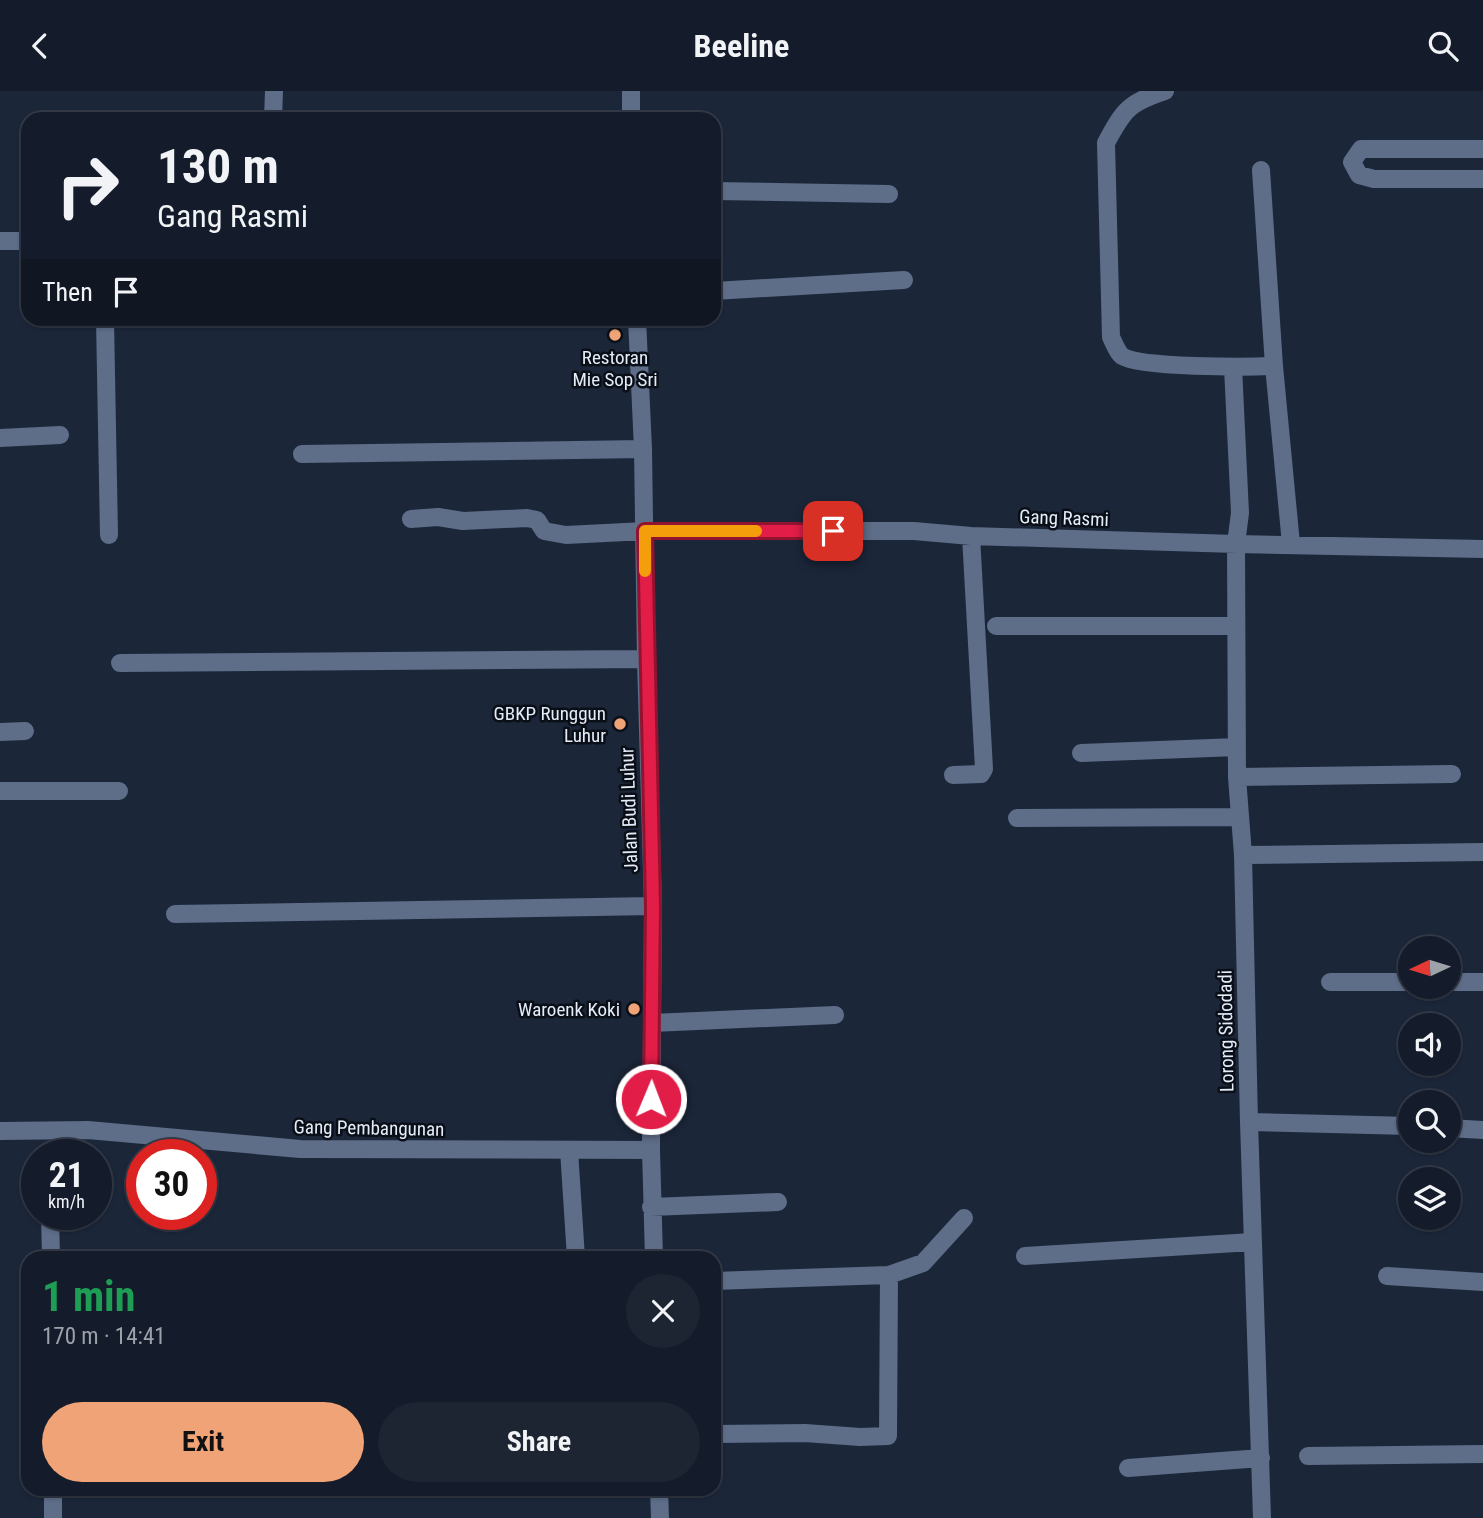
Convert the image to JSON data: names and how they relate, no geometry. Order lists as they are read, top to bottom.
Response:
{
  "streets": {
    "street": [
      "Gang Rasmi",
      "Jalan Budi Luhur",
      "Lorong Sidodadi",
      "Gang Pembangunan"
    ]
  },
  "crossings": [
    ["Gang Rasmi", "Jalan Budi Luhur"],
    ["Gang Rasmi", "Lorong Sidodadi"],
    ["Jalan Budi Luhur", "Gang Pembangunan"]
  ],
  "places": ["Restoran Mie Sop Sri", "GBKP Runggun Luhur", "Waroenk Koki"],
  "north": "left",
  "page": {
    "header": "Beeline",
    "turn": ["130 m", "Gang Rasmi"],
    "then": "Then",
    "speed": "21 km/h",
    "limit": "30",
    "heading": ["1 min", "170 m · 14:41"],
    "buttons": ["Exit", "Share"]
  }
}
